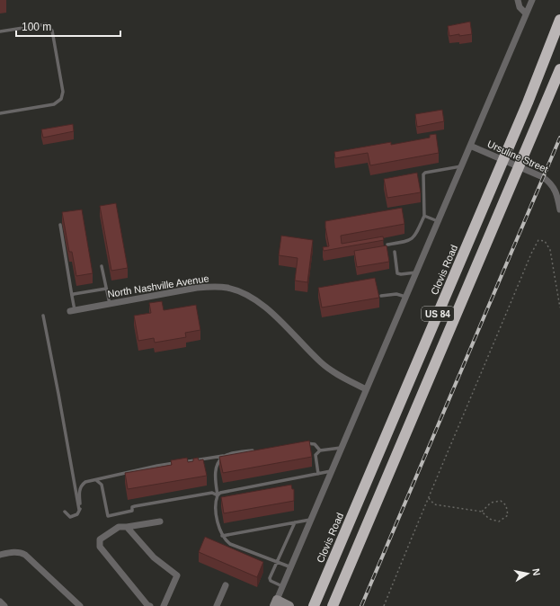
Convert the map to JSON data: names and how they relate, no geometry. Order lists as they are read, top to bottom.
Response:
{
  "streets": {
    "highway": ["Clovis Road", "US 84"],
    "street": ["Ursuline Street", "North Nashville Avenue"]
  },
  "crossings": [
    ["Ursuline Street", "Clovis Road"],
    ["Ursuline Street", "US 84"]
  ],
  "scale_bar": "100 m",
  "north": "right"
}
